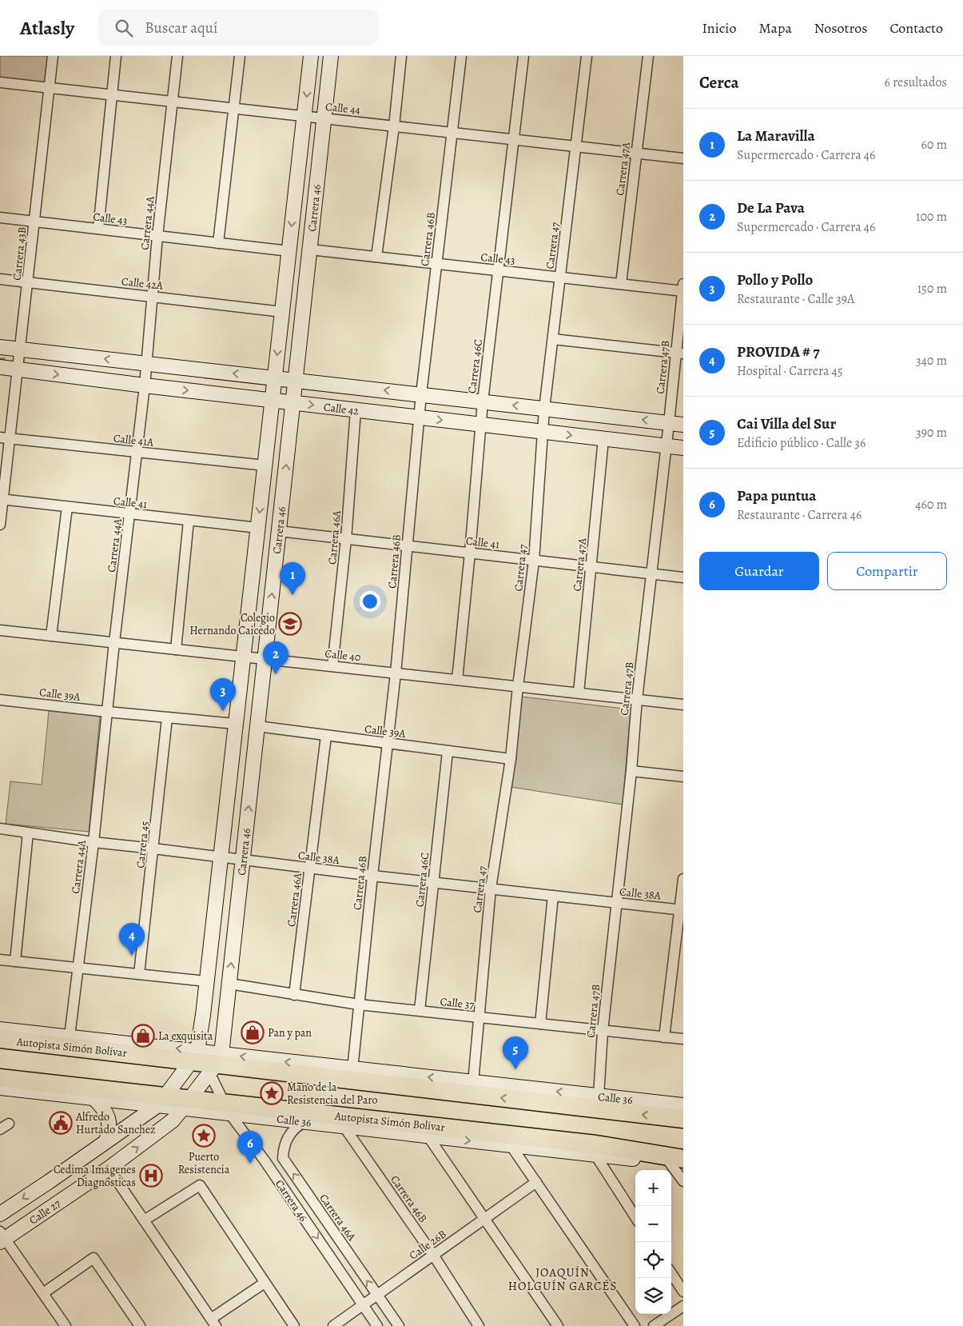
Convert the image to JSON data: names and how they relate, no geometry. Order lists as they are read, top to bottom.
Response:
{
  "streets": {
    "highway": ["Autopista Simón Bolívar"],
    "street": [
      "Calle 44",
      "Carrera 47A",
      "Carrera 46",
      "Calle 43",
      "Carrera 44A",
      "Carrera 46B",
      "Carrera 47",
      "Carrera 43B",
      "Calle 42A",
      "Carrera 46C",
      "Carrera 47B",
      "Calle 42",
      "Calle 41A",
      "Calle 41",
      "Carrera 46A",
      "Calle 40",
      "Calle 39A",
      "Carrera 45",
      "Calle 38A",
      "Calle 37",
      "Calle 36",
      "Calle 27",
      "Calle 26B"
    ]
  },
  "crossings": [
    ["Calle 44", "Carrera 47A"],
    ["Calle 44", "Carrera 46"],
    ["Calle 44", "Carrera 44A"],
    ["Calle 44", "Carrera 46B"],
    ["Calle 44", "Carrera 47"],
    ["Calle 44", "Carrera 43B"],
    ["Calle 44", "Carrera 46C"],
    ["Carrera 47A", "Calle 43"],
    ["Carrera 47A", "Calle 42"],
    ["Carrera 47A", "Calle 41"],
    ["Carrera 47A", "Calle 40"],
    ["Carrera 46", "Calle 43"],
    ["Carrera 46", "Calle 42A"],
    ["Carrera 46", "Calle 42"],
    ["Carrera 46", "Calle 41A"],
    ["Carrera 46", "Calle 41"],
    ["Carrera 46", "Calle 40"],
    ["Carrera 46", "Calle 39A"],
    ["Carrera 46", "Calle 38A"],
    ["Carrera 46", "Calle 37"],
    ["Carrera 46", "Autopista Simón Bolívar"],
    ["Carrera 46", "Calle 36"],
    ["Carrera 46", "Calle 27"],
    ["Carrera 46", "Calle 26B"],
    ["Calle 43", "Carrera 44A"],
    ["Calle 43", "Carrera 46B"],
    ["Calle 43", "Carrera 47"],
    ["Calle 43", "Carrera 43B"],
    ["Calle 43", "Carrera 46C"],
    ["Calle 43", "Carrera 47B"],
    ["Carrera 44A", "Calle 42A"],
    ["Carrera 44A", "Calle 42"],
    ["Carrera 44A", "Calle 41A"],
    ["Carrera 44A", "Calle 41"],
    ["Carrera 44A", "Calle 40"],
    ["Carrera 44A", "Calle 39A"],
    ["Carrera 44A", "Calle 38A"],
    ["Carrera 46B", "Calle 42"],
    ["Carrera 46B", "Calle 41"],
    ["Carrera 46B", "Calle 40"],
    ["Carrera 46B", "Calle 39A"],
    ["Carrera 46B", "Calle 38A"],
    ["Carrera 46B", "Calle 37"],
    ["Carrera 46B", "Calle 36"],
    ["Carrera 46B", "Calle 26B"],
    ["Carrera 47", "Calle 42"],
    ["Carrera 47", "Calle 41"],
    ["Carrera 47", "Calle 40"],
    ["Carrera 47", "Calle 39A"],
    ["Carrera 47", "Calle 38A"],
    ["Carrera 47", "Calle 37"],
    ["Carrera 47", "Calle 36"],
    ["Carrera 43B", "Calle 42A"],
    ["Carrera 43B", "Calle 42"],
    ["Carrera 43B", "Calle 41A"],
    ["Carrera 43B", "Calle 41"],
    ["Carrera 46C", "Calle 42"],
    ["Carrera 46C", "Calle 41"],
    ["Carrera 46C", "Calle 40"],
    ["Carrera 46C", "Calle 39A"],
    ["Carrera 46C", "Calle 38A"],
    ["Carrera 46C", "Calle 37"],
    ["Carrera 47B", "Calle 42"],
    ["Carrera 47B", "Calle 41"],
    ["Carrera 47B", "Calle 40"],
    ["Carrera 47B", "Calle 38A"],
    ["Carrera 47B", "Calle 37"],
    ["Carrera 47B", "Calle 36"],
    ["Calle 42", "Carrera 46A"],
    ["Calle 41", "Carrera 46A"],
    ["Carrera 46A", "Calle 40"],
    ["Carrera 46A", "Calle 39A"],
    ["Carrera 46A", "Calle 38A"],
    ["Carrera 46A", "Calle 37"],
    ["Carrera 46A", "Calle 36"],
    ["Carrera 46A", "Calle 26B"],
    ["Calle 39A", "Carrera 45"],
    ["Carrera 45", "Calle 38A"],
    ["Autopista Simón Bolívar", "Calle 36"],
    ["Autopista Simón Bolívar", "Calle 27"]
  ],
  "districts": ["JOAQUÍN HOLGUÍN GARCÉS"],
  "places": {
    "school or university": ["Colegio Hernando Caicedo"],
    "shop": ["Pan y pan", "La exquisita"],
    "place": ["Mano de la Resistencia del Paro", "Puerto Resistencia"],
    "public building": ["Alfredo Hurtado Sanchez"],
    "hospital": ["Cedima Imágenes Diagnosticas"]
  },
  "page": {
    "header": "Atlasly",
    "search": "Buscar aquí",
    "nav": [
      "Inicio",
      "Mapa",
      "Nosotros",
      "Contacto"
    ],
    "heading": ["Cerca", "6 resultados"],
    "list": [
      {
        "mark": "1",
        "name": "La Maravilla",
        "note": "Supermercado · Carrera 46",
        "value": "60 m"
      },
      {
        "mark": "2",
        "name": "De La Pava",
        "note": "Supermercado · Carrera 46",
        "value": "100 m"
      },
      {
        "mark": "3",
        "name": "Pollo y Pollo",
        "note": "Restaurante · Calle 39A",
        "value": "150 m"
      },
      {
        "mark": "4",
        "name": "PROVIDA # 7",
        "note": "Hospital · Carrera 45",
        "value": "340 m"
      },
      {
        "mark": "5",
        "name": "Cai Villa del Sur",
        "note": "Edificio público · Calle 36",
        "value": "390 m"
      },
      {
        "mark": "6",
        "name": "Papa puntua",
        "note": "Restaurante · Carrera 46",
        "value": "460 m"
      }
    ],
    "buttons": ["Guardar", "Compartir"],
    "pins": [
      "1",
      "2",
      "3",
      "4",
      "5",
      "6"
    ],
    "map_buttons": ["+", "−"]
  }
}
